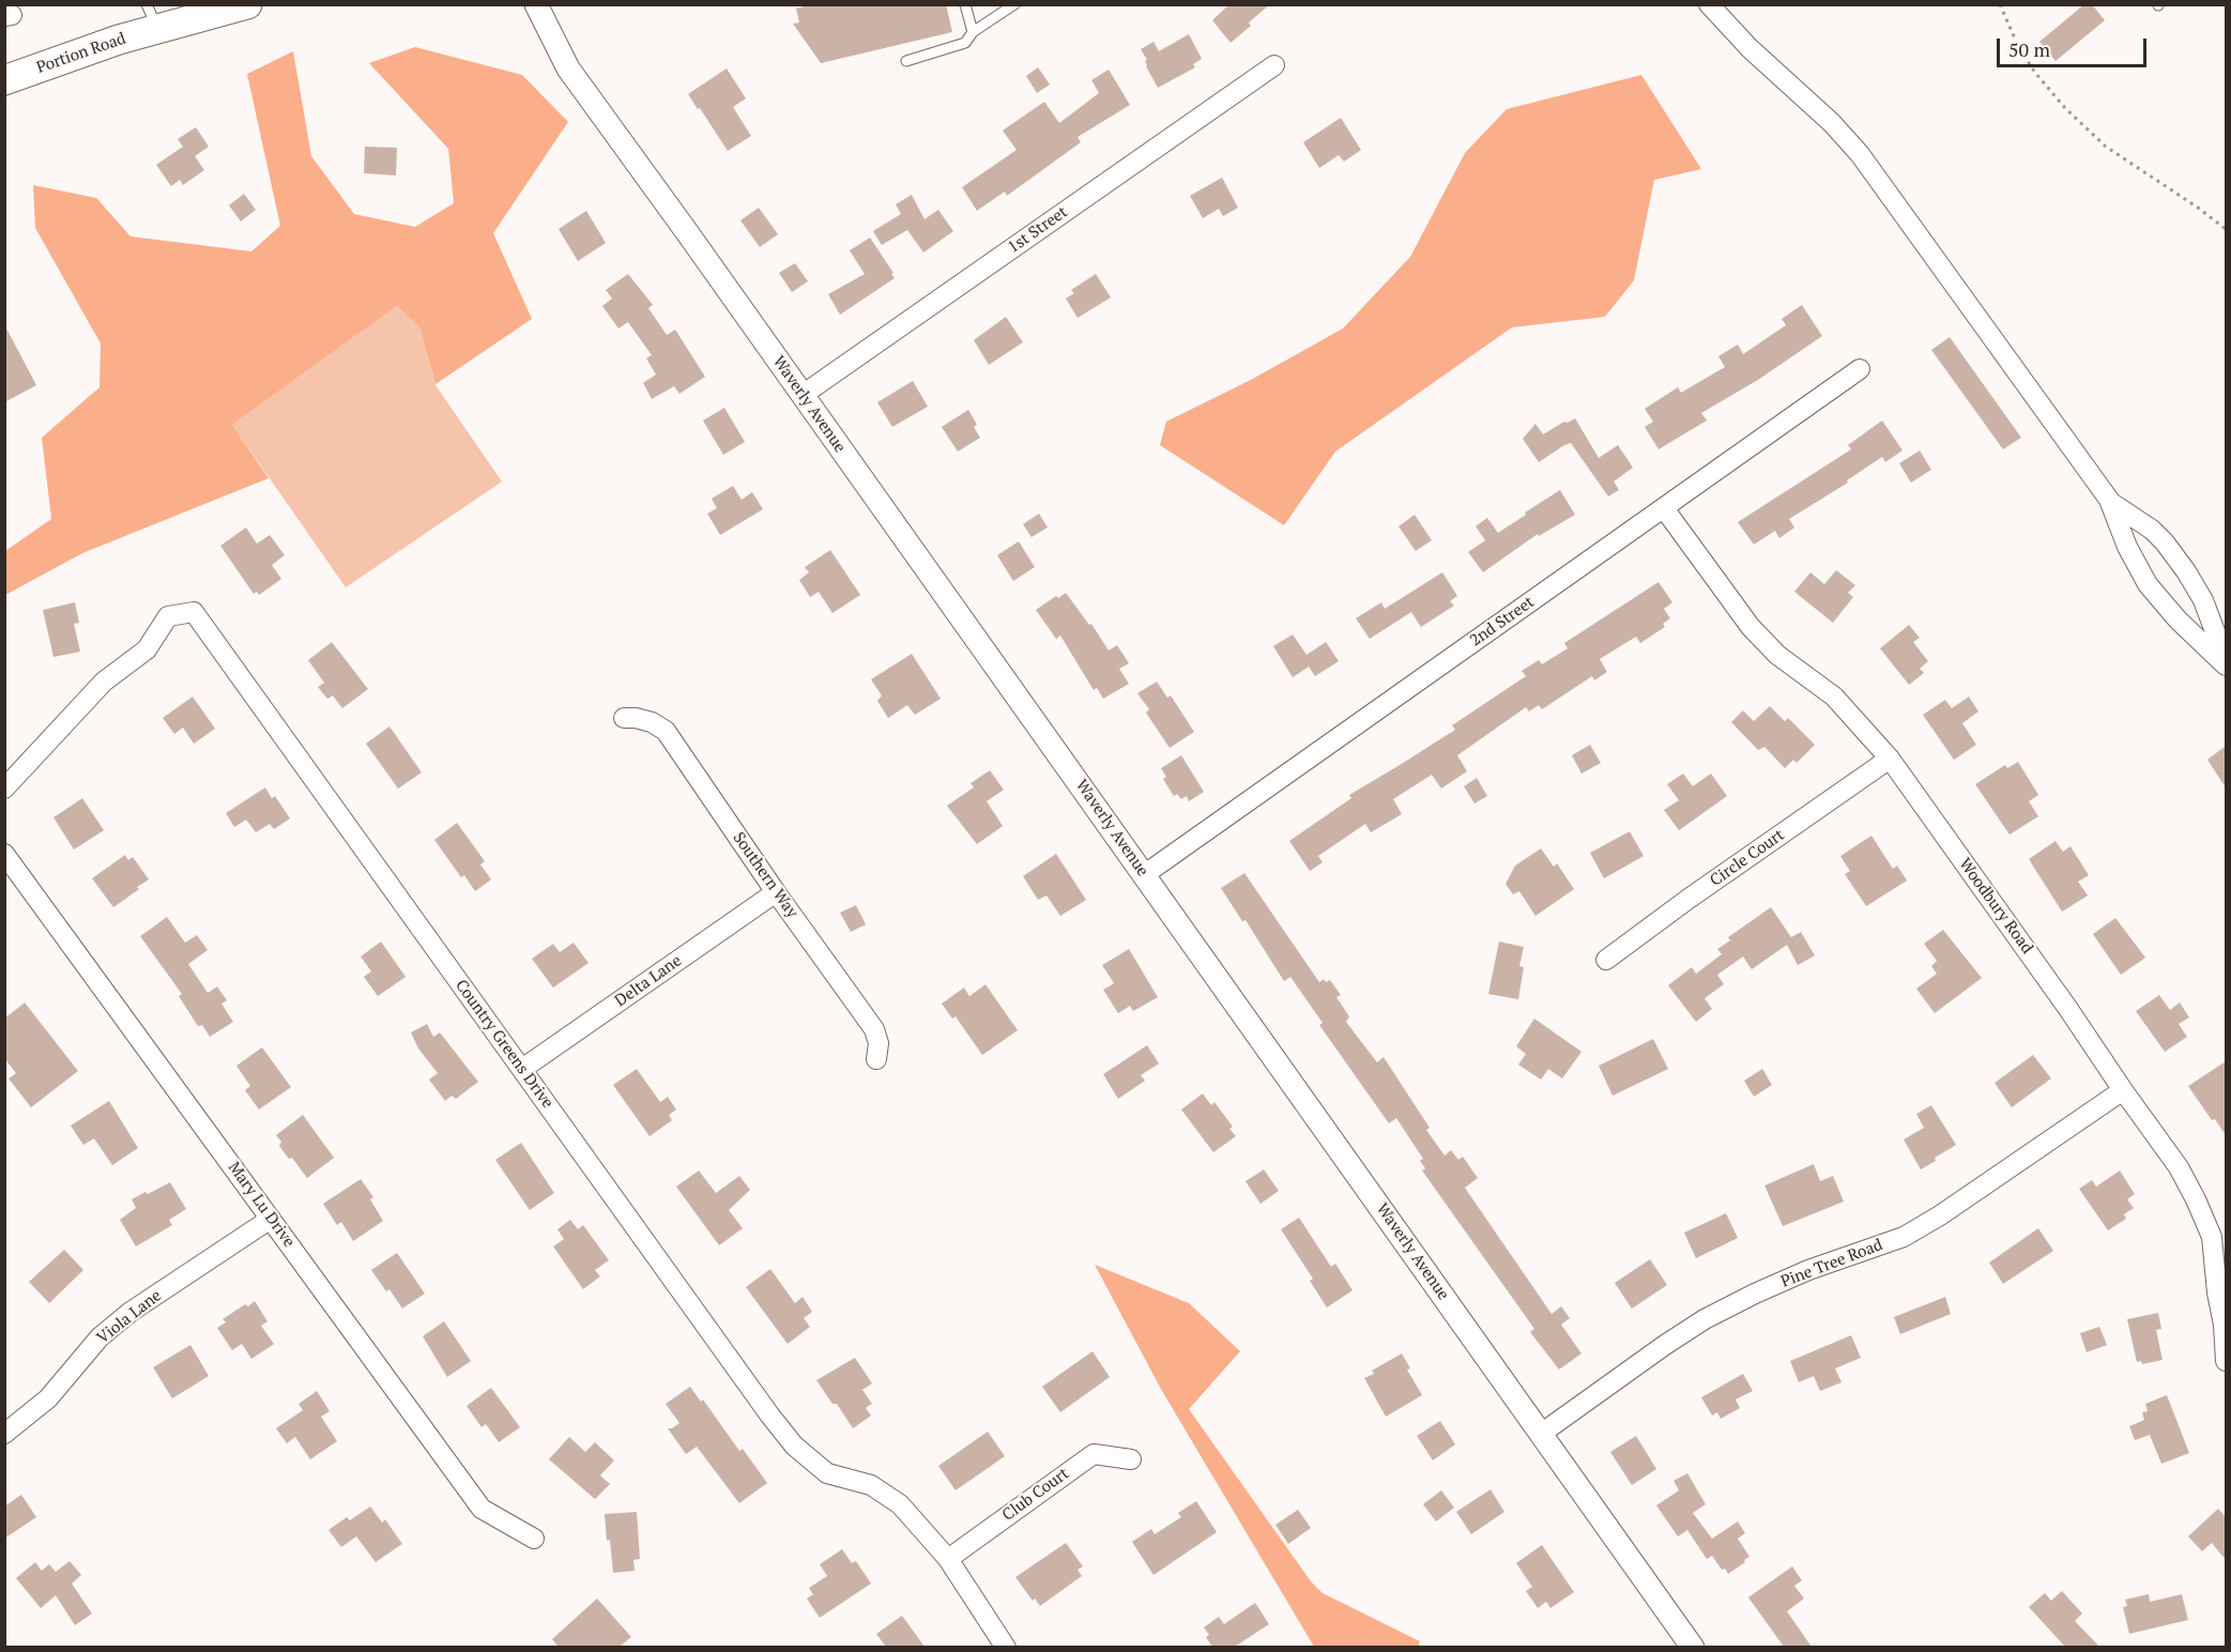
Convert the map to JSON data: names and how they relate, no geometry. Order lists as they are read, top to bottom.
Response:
{
  "streets": {
    "main road": ["Portion Road"],
    "street": [
      "1st Street",
      "Waverly Avenue",
      "2nd Street",
      "Circle Court",
      "Southern Way",
      "Woodbury Road",
      "Delta Lane",
      "Country Greens Drive",
      "Mary Lu Drive",
      "Pine Tree Road",
      "Viola Lane",
      "Club Court"
    ]
  },
  "crossings": [
    ["1st Street", "Waverly Avenue"],
    ["Waverly Avenue", "2nd Street"],
    ["Waverly Avenue", "Pine Tree Road"],
    ["2nd Street", "Woodbury Road"],
    ["Circle Court", "Woodbury Road"],
    ["Southern Way", "Delta Lane"],
    ["Woodbury Road", "Pine Tree Road"],
    ["Delta Lane", "Country Greens Drive"],
    ["Country Greens Drive", "Club Court"],
    ["Mary Lu Drive", "Viola Lane"]
  ],
  "scale_bar": "50 m"
}
